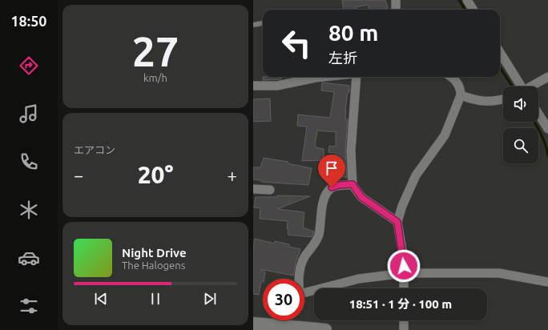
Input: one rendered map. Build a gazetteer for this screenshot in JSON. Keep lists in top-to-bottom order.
{
  "page": {
    "tabs": "18:50",
    "tile": [
      ["27", "km/h"],
      "エアコン"
    ],
    "turn": ["80 m", "左折"],
    "heat": ["−", "20°", "+"],
    "song": ["Night Drive", "The Halogens"],
    "limit": "30",
    "trip": "18:51 · 1 分 · 100 m"
  }
}
